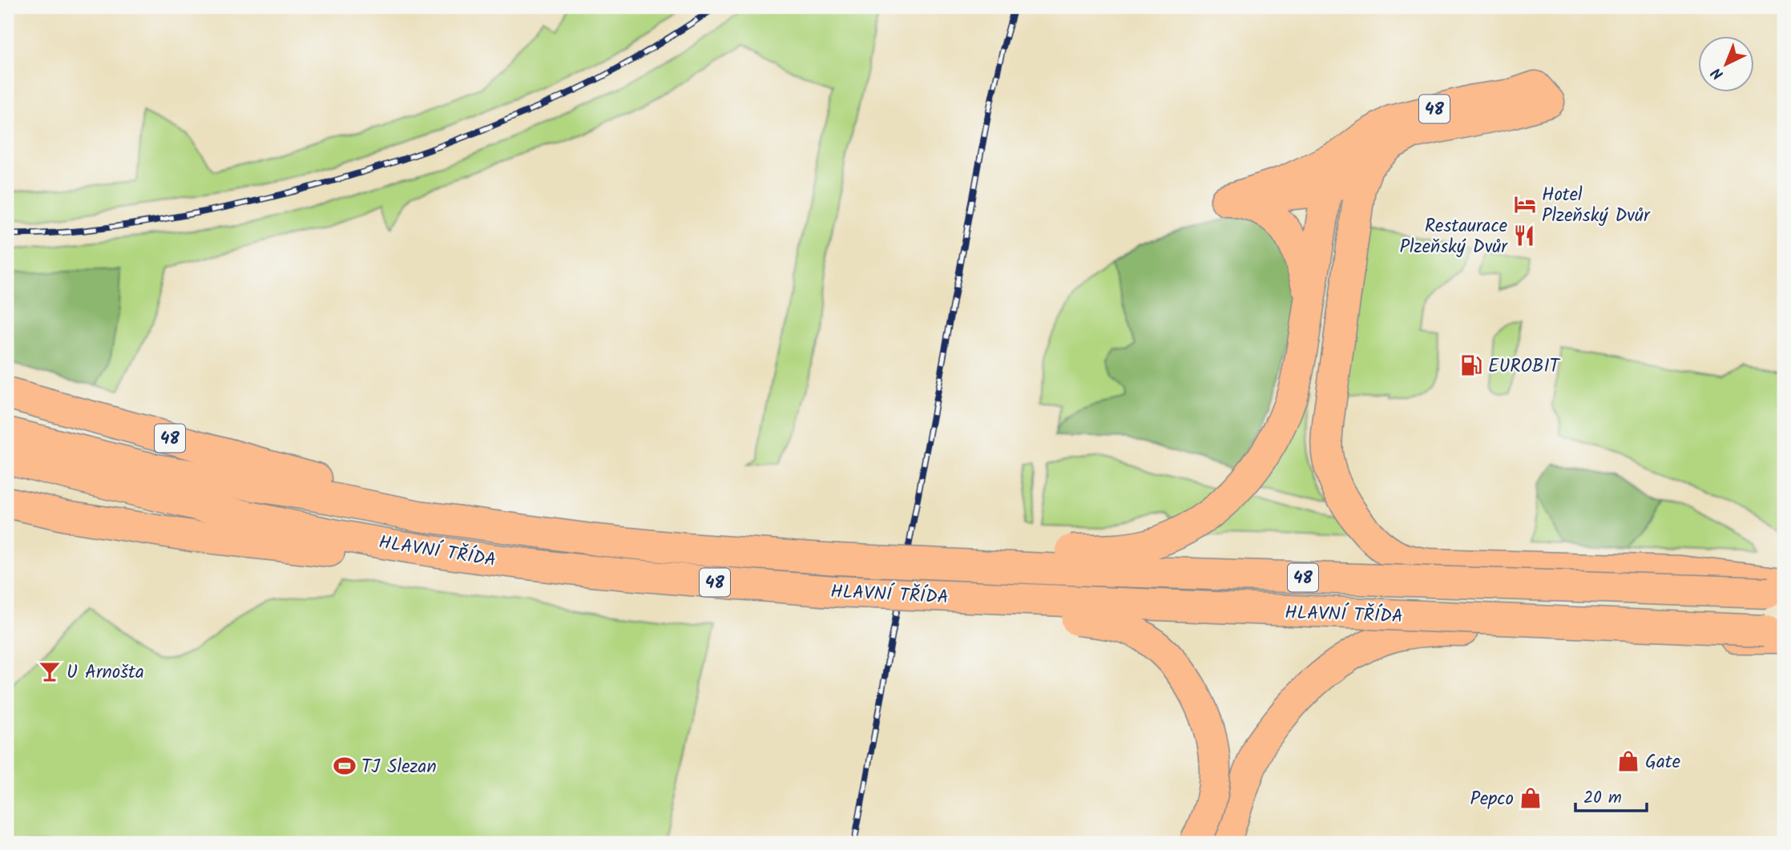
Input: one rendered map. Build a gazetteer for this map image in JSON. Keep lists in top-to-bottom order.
{
  "streets": {
    "main road": ["48", "HLAVNÍ TŘÍDA"]
  },
  "crossings": [
    ["48", "HLAVNÍ TŘÍDA"]
  ],
  "places": {
    "hotel": ["Hotel Plzeňský Dvůr"],
    "restaurant": ["Restaurace Plzeňský Dvůr"],
    "fuel station": ["EUROBIT"],
    "bar": ["U Arnošta"],
    "shop": ["Gate", "Pepco"],
    "sports": ["TJ Slezan"]
  },
  "scale_bar": "20 m",
  "north": "bottom left"
}
